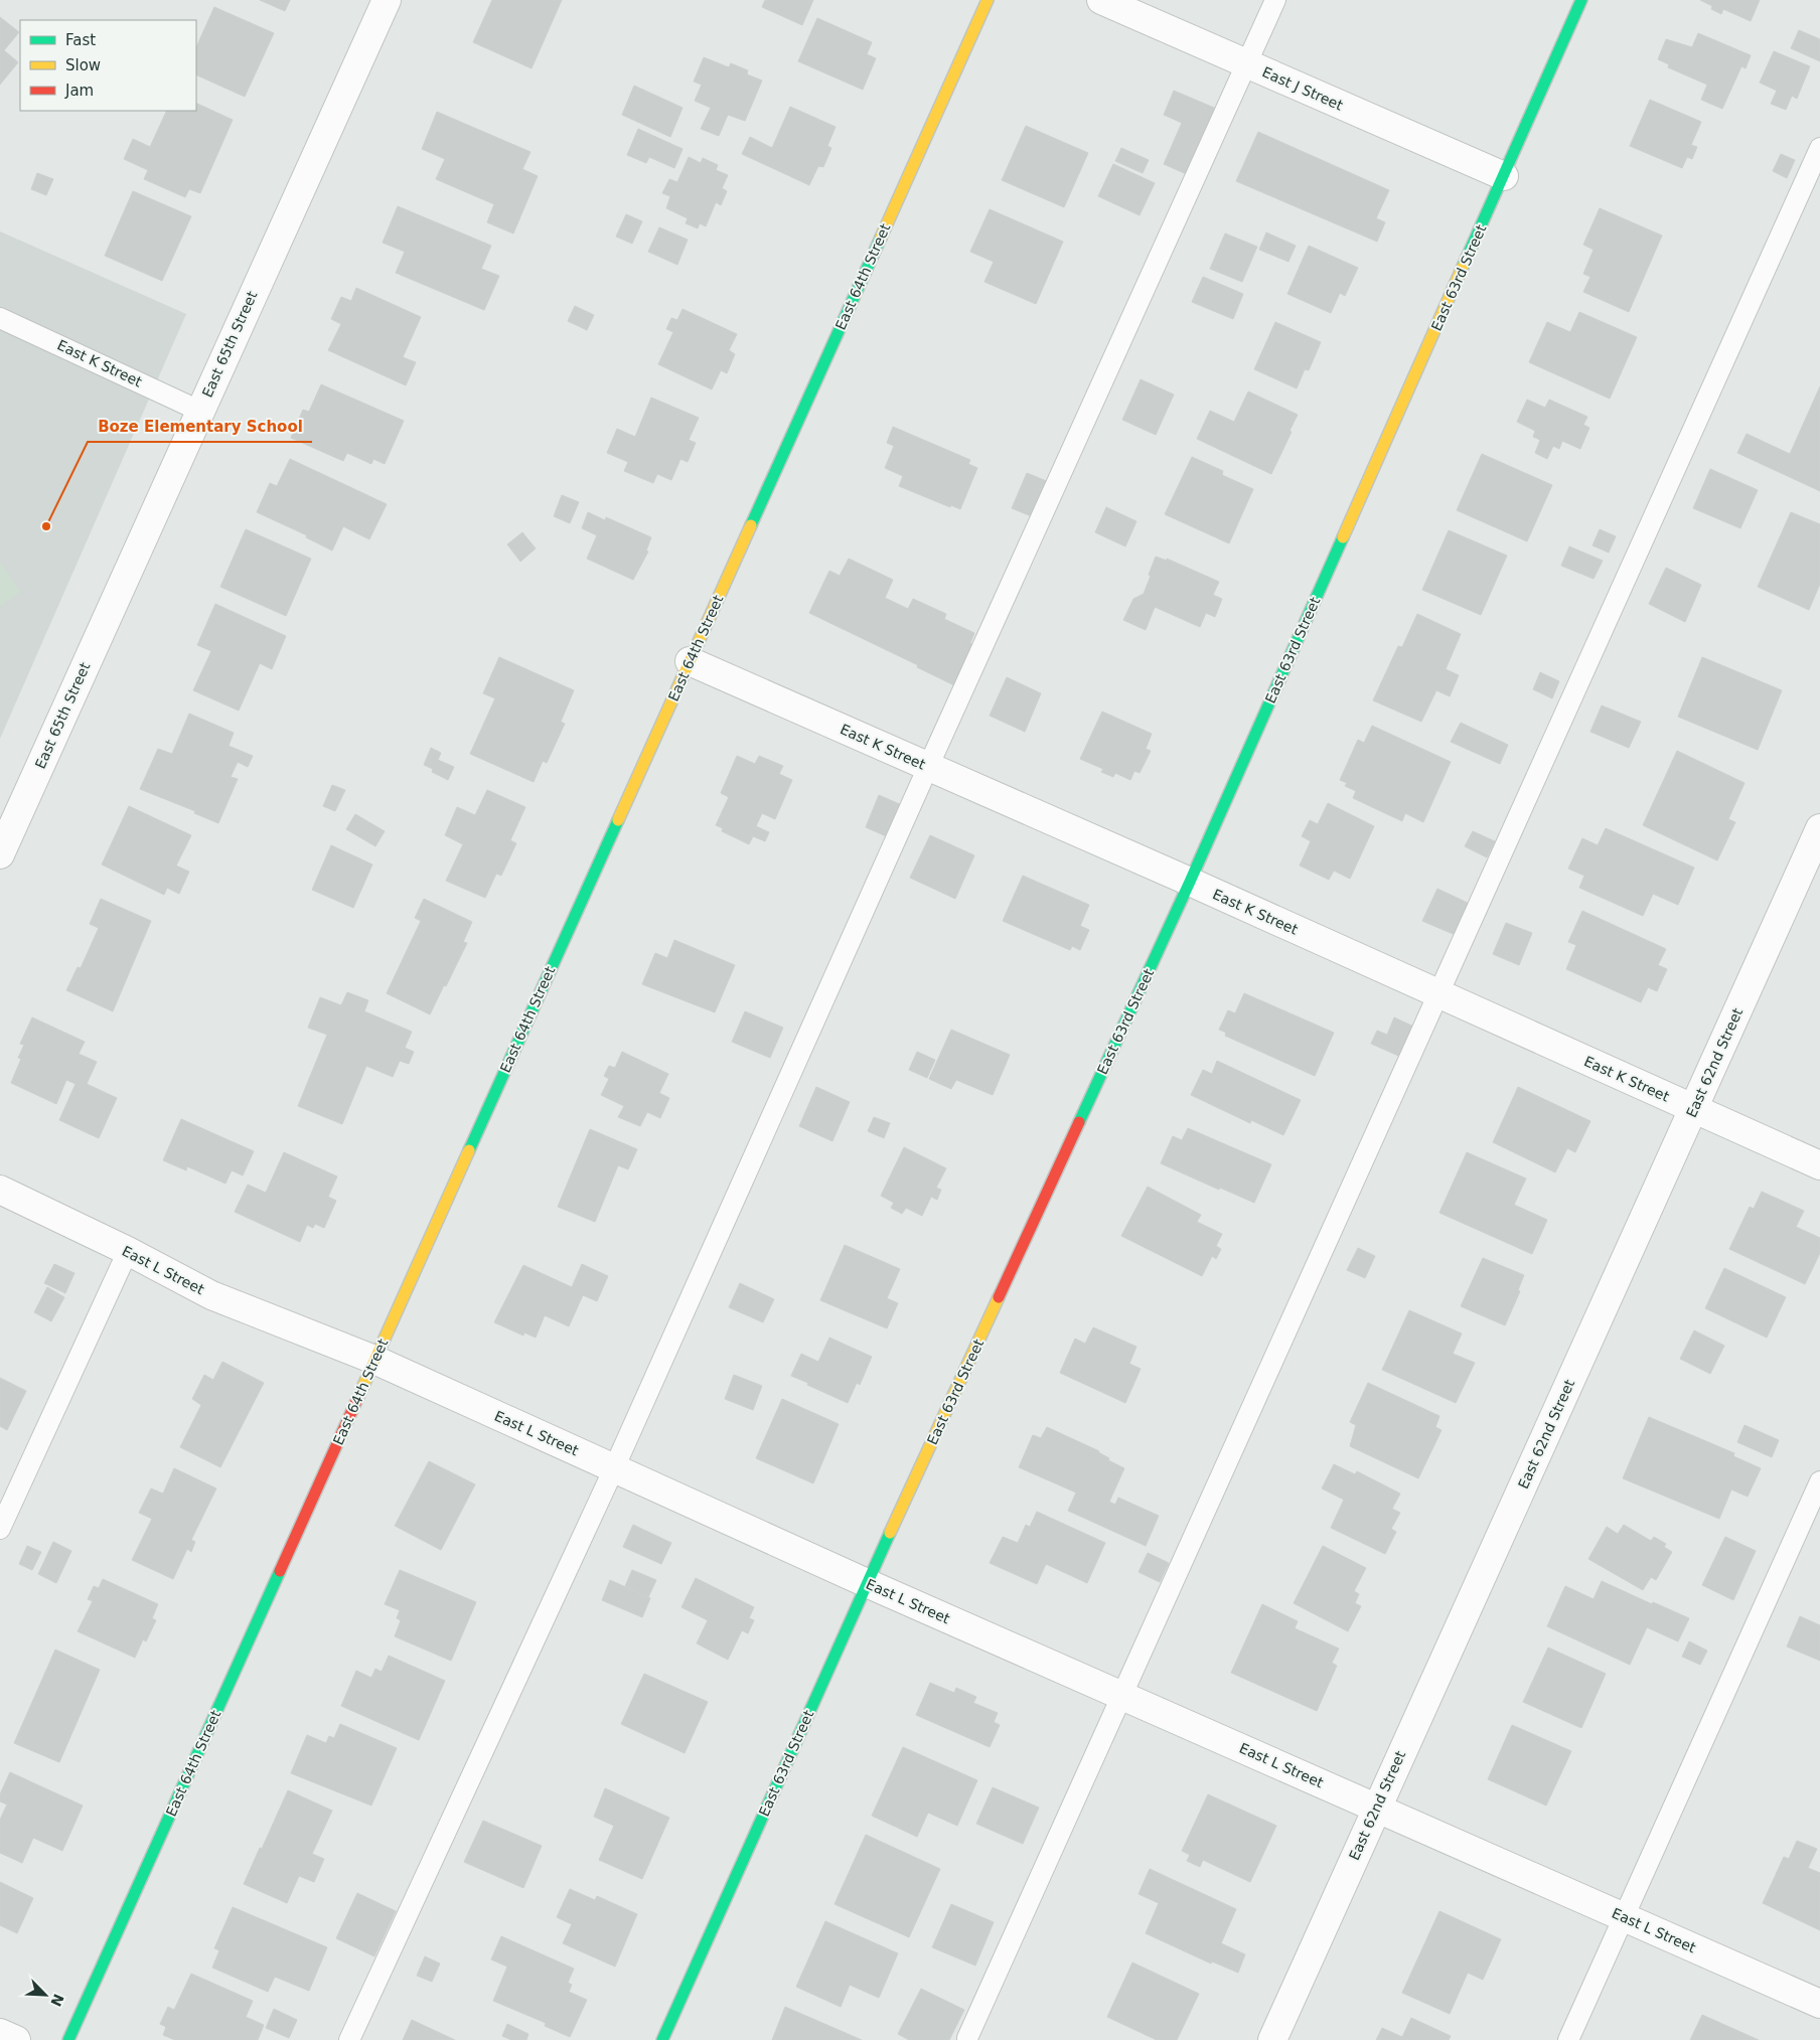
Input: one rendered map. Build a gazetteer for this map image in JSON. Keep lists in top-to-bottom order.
{
  "streets": {
    "street": [
      "East J Street",
      "East 64th Street",
      "East 63rd Street",
      "East 65th Street",
      "East K Street",
      "East 62nd Street",
      "East L Street"
    ]
  },
  "crossings": [
    ["East J Street", "East 63rd Street"],
    ["East 64th Street", "East K Street"],
    ["East 64th Street", "East L Street"],
    ["East 63rd Street", "East K Street"],
    ["East 63rd Street", "East L Street"],
    ["East 65th Street", "East K Street"],
    ["East K Street", "East 62nd Street"],
    ["East 62nd Street", "East L Street"]
  ],
  "places": ["Boze Elementary School"],
  "legend": ["Fast", "Slow", "Jam"],
  "north": "bottom right"
}
